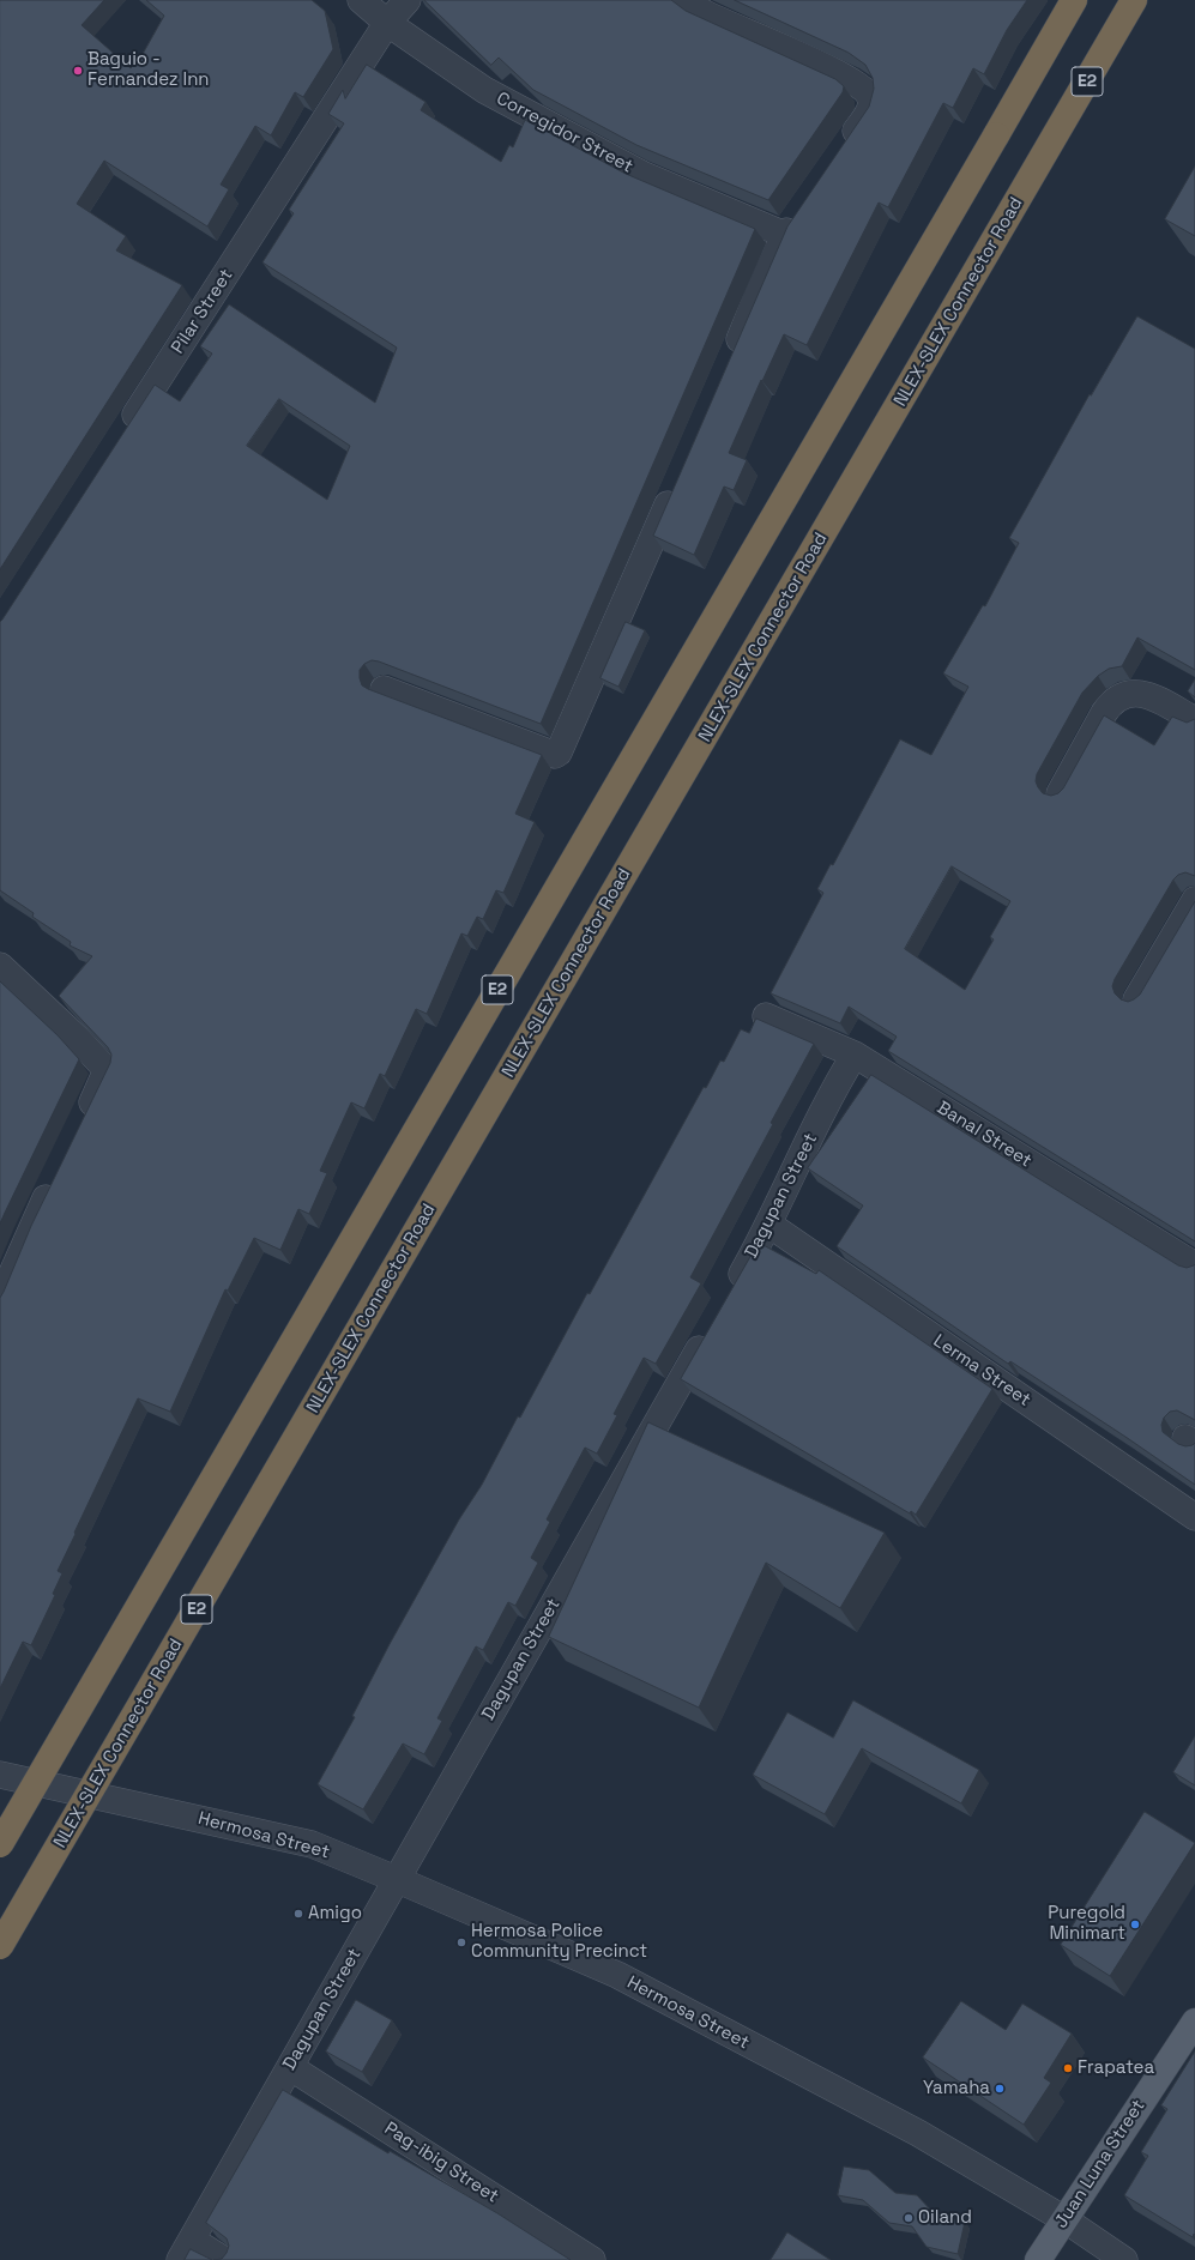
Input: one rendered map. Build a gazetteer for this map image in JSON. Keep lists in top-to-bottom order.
{
  "streets": {
    "highway": ["E2", "NLEX-SLEX Connector Road"],
    "main road": ["Juan Luna Street"],
    "street": [
      "Corregidor Street",
      "Pilar Street",
      "Banal Street",
      "Dagupan Street",
      "Lerma Street",
      "Hermosa Street",
      "Pag-ibig Street"
    ]
  },
  "crossings": [
    ["Corregidor Street", "Pilar Street"],
    ["Banal Street", "Dagupan Street"],
    ["Dagupan Street", "Lerma Street"],
    ["Dagupan Street", "Hermosa Street"],
    ["Dagupan Street", "Pag-ibig Street"],
    ["Hermosa Street", "Juan Luna Street"]
  ],
  "places": [
    "Baguio - Fernandez Inn",
    "Amigo",
    "Puregold Minimart",
    "Hermosa Police Community Precinct",
    "Frapatea",
    "Yamaha",
    "Oiland"
  ]
}
